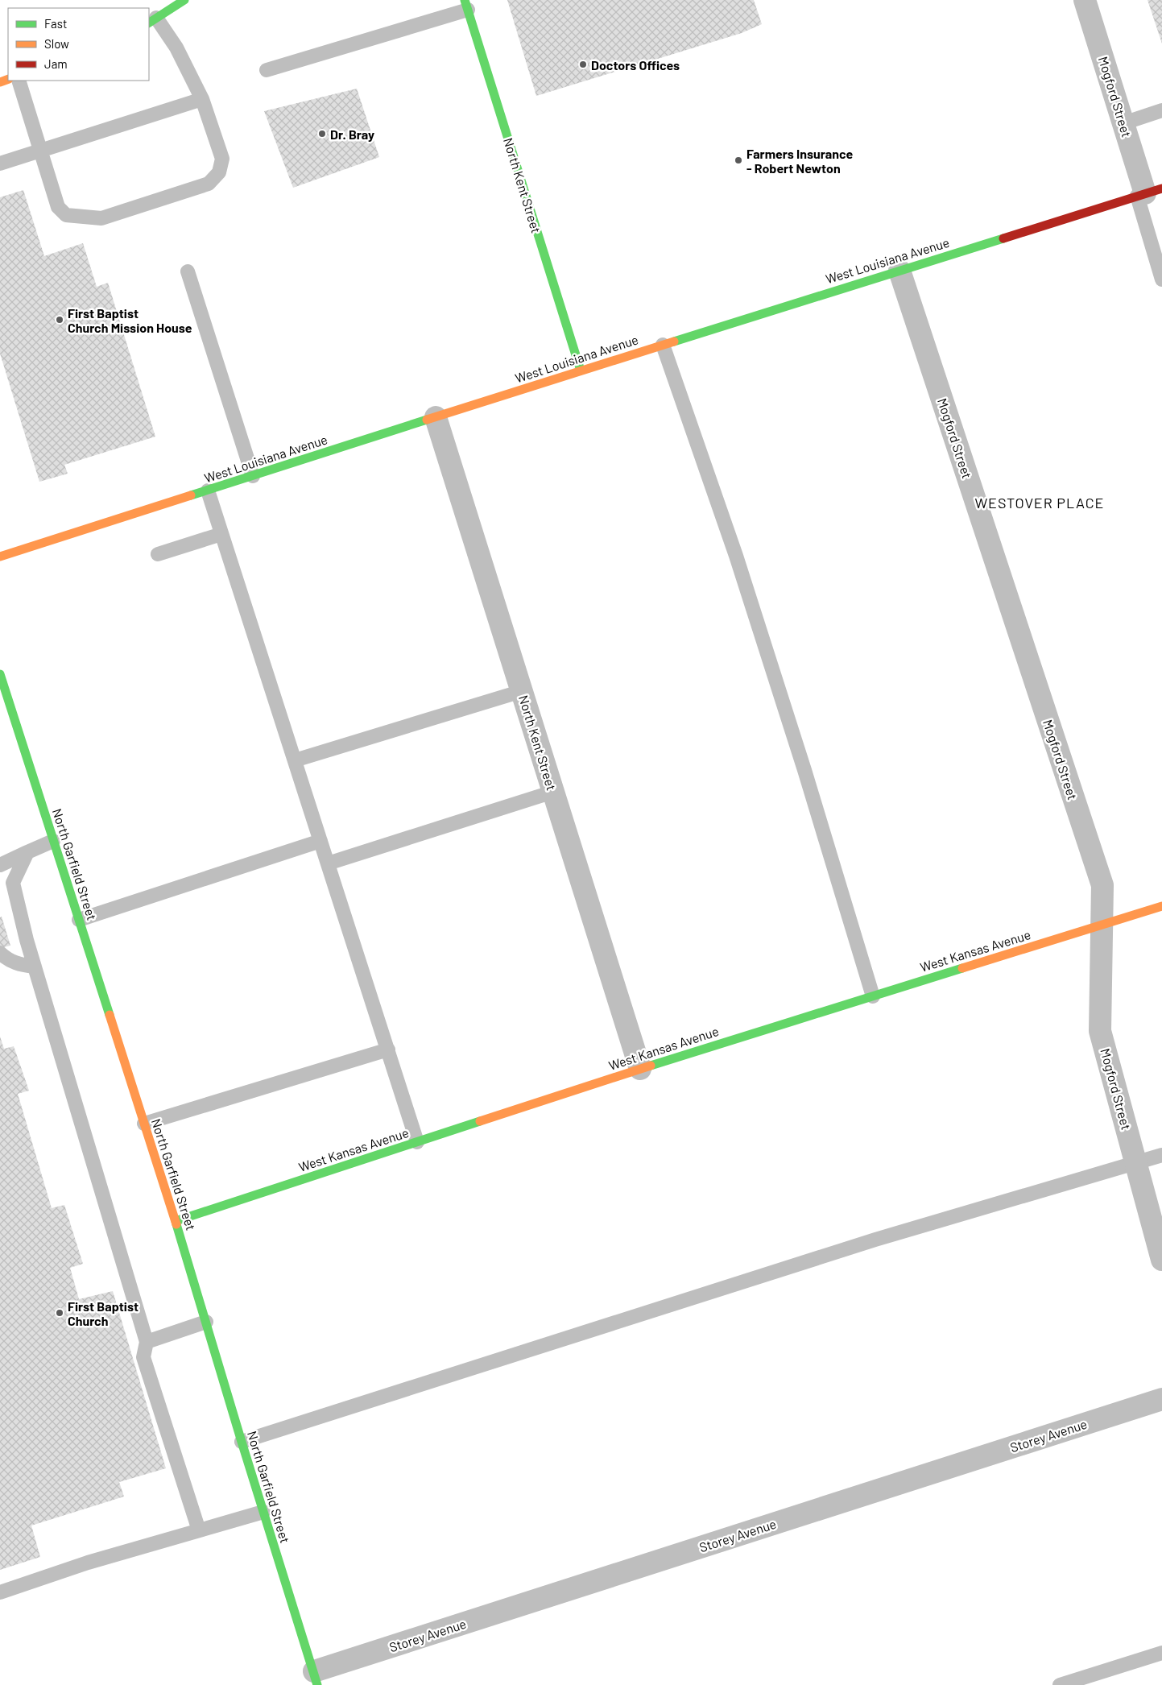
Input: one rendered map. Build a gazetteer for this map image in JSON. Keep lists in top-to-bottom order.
{
  "streets": {
    "street": [
      "Mogford Street",
      "North Kent Street",
      "West Louisiana Avenue",
      "North Garfield Street",
      "West Kansas Avenue",
      "Storey Avenue"
    ]
  },
  "crossings": [
    ["Mogford Street", "West Louisiana Avenue"],
    ["Mogford Street", "West Kansas Avenue"],
    ["North Kent Street", "West Louisiana Avenue"],
    ["North Kent Street", "West Kansas Avenue"],
    ["North Garfield Street", "West Kansas Avenue"],
    ["North Garfield Street", "Storey Avenue"]
  ],
  "districts": ["WESTOVER PLACE"],
  "places": [
    "Doctors Offices",
    "Dr. Bray",
    "Farmers Insurance - Robert Newton",
    "First Baptist Church Mission House",
    "First Baptist Church"
  ],
  "legend": ["Fast", "Slow", "Jam"]
}
